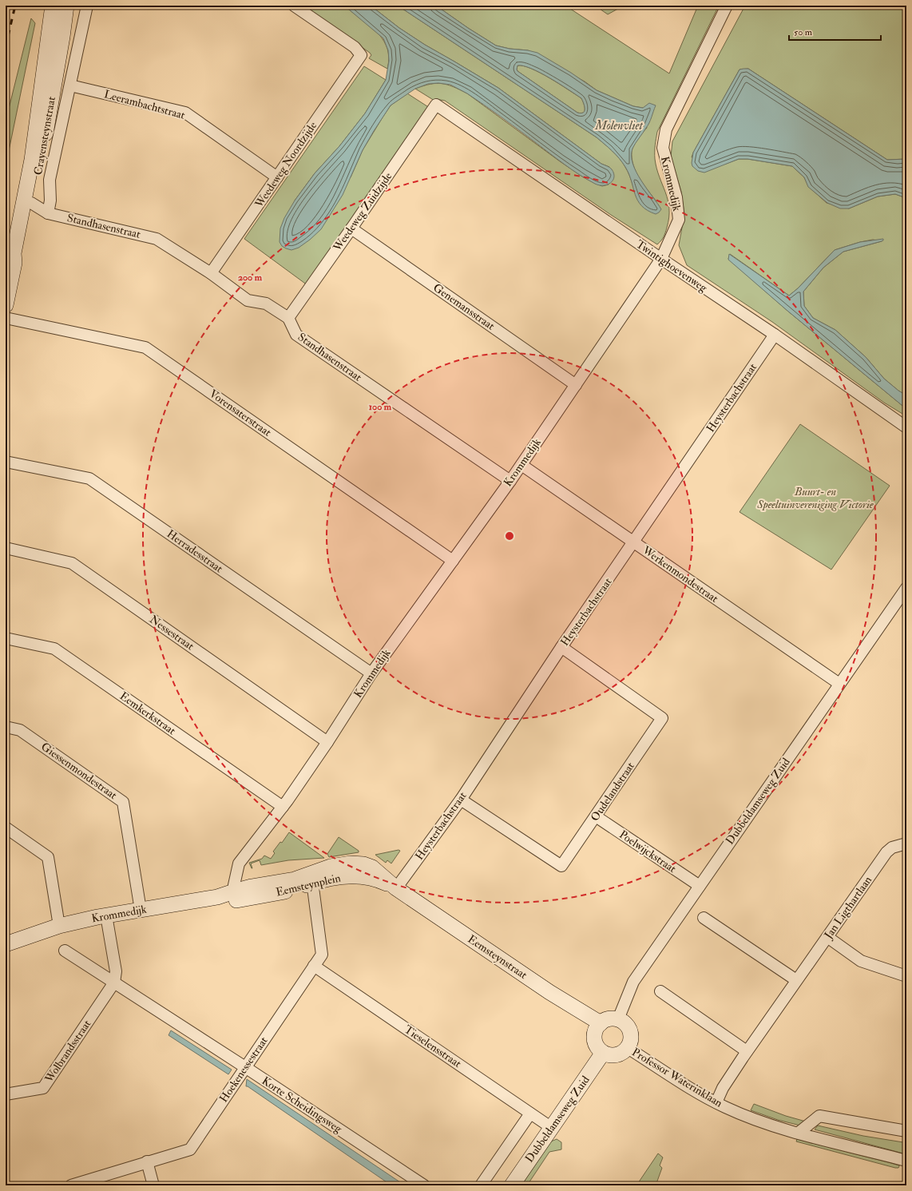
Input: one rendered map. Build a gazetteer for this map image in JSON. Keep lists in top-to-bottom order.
{
  "streets": {
    "street": [
      "Leerambachtstraat",
      "Crayensteynstraat",
      "Weedeweg Noordzijde",
      "Krommedijk",
      "Weedeweg Zuidzijde",
      "Standhasenstraat",
      "Twintighoevenweg",
      "Genemansstraat",
      "Heysterbachstraat",
      "Vorensaterstraat",
      "Herradesstraat",
      "Werkenmondestraat",
      "Nessestraat",
      "Eemkerkstraat",
      "Giessenmondestraat",
      "Oudelandstraat",
      "Dubbeldamseweg Zuid",
      "Poelwijckstraat",
      "Eemsteynplein",
      "Jan Ligthartlaan",
      "Eemsteynstraat",
      "Tieselensstraat",
      "Wolbrandsstraat",
      "Hoekenessestraat",
      "Professor Waterinklaan",
      "Korte Scheidingsweg"
    ]
  },
  "crossings": [
    ["Leerambachtstraat", "Crayensteynstraat"],
    ["Leerambachtstraat", "Weedeweg Noordzijde"],
    ["Crayensteynstraat", "Standhasenstraat"],
    ["Weedeweg Noordzijde", "Standhasenstraat"],
    ["Krommedijk", "Standhasenstraat"],
    ["Krommedijk", "Twintighoevenweg"],
    ["Krommedijk", "Genemansstraat"],
    ["Krommedijk", "Vorensaterstraat"],
    ["Krommedijk", "Herradesstraat"],
    ["Krommedijk", "Werkenmondestraat"],
    ["Krommedijk", "Nessestraat"],
    ["Krommedijk", "Eemkerkstraat"],
    ["Krommedijk", "Giessenmondestraat"],
    ["Krommedijk", "Eemsteynplein"],
    ["Weedeweg Zuidzijde", "Standhasenstraat"],
    ["Weedeweg Zuidzijde", "Twintighoevenweg"],
    ["Weedeweg Zuidzijde", "Genemansstraat"],
    ["Twintighoevenweg", "Heysterbachstraat"],
    ["Heysterbachstraat", "Werkenmondestraat"],
    ["Heysterbachstraat", "Oudelandstraat"],
    ["Heysterbachstraat", "Eemsteynplein"],
    ["Heysterbachstraat", "Eemsteynstraat"],
    ["Werkenmondestraat", "Dubbeldamseweg Zuid"],
    ["Oudelandstraat", "Poelwijckstraat"],
    ["Dubbeldamseweg Zuid", "Poelwijckstraat"],
    ["Dubbeldamseweg Zuid", "Eemsteynstraat"],
    ["Dubbeldamseweg Zuid", "Tieselensstraat"],
    ["Dubbeldamseweg Zuid", "Professor Waterinklaan"],
    ["Eemsteynplein", "Eemsteynstraat"],
    ["Eemsteynplein", "Hoekenessestraat"],
    ["Jan Ligthartlaan", "Professor Waterinklaan"],
    ["Eemsteynstraat", "Professor Waterinklaan"],
    ["Tieselensstraat", "Hoekenessestraat"],
    ["Wolbrandsstraat", "Korte Scheidingsweg"],
    ["Hoekenessestraat", "Korte Scheidingsweg"]
  ],
  "water": ["Molenvliet"],
  "parks": ["Buurt- en Speeltuinvereniging Victorie"],
  "scale_bar": "50 m",
  "rings": ["200 m", "100 m"]
}
